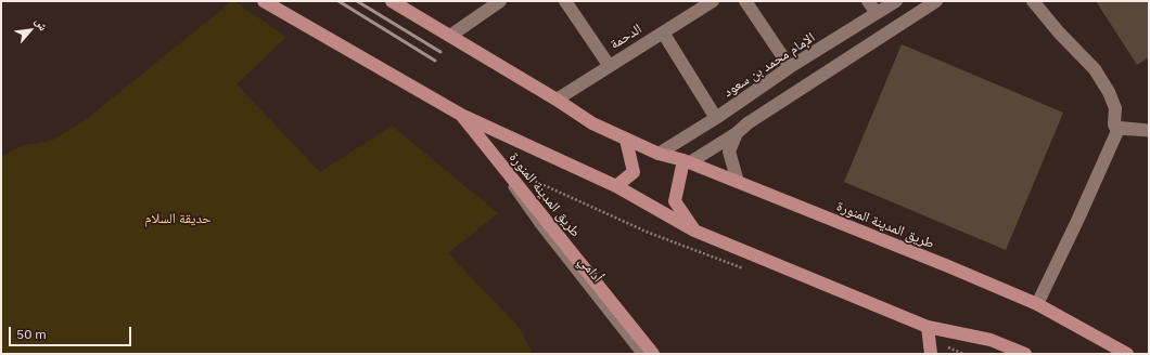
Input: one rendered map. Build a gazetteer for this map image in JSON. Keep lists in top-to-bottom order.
{
  "streets": {
    "main road": ["طريق المدينة المنورة"],
    "street": ["الدحمة", "الإمام محمد بن سعود"],
    "lane": ["أدامي"]
  },
  "crossings": [
    ["الدحمة", "طريق المدينة المنورة"],
    ["الإمام محمد بن سعود", "طريق المدينة المنورة"],
    ["طريق المدينة المنورة", "أدامي"]
  ],
  "parks": ["حديقة السلام"],
  "scale_bar": "50 m",
  "north": "top right"
}
